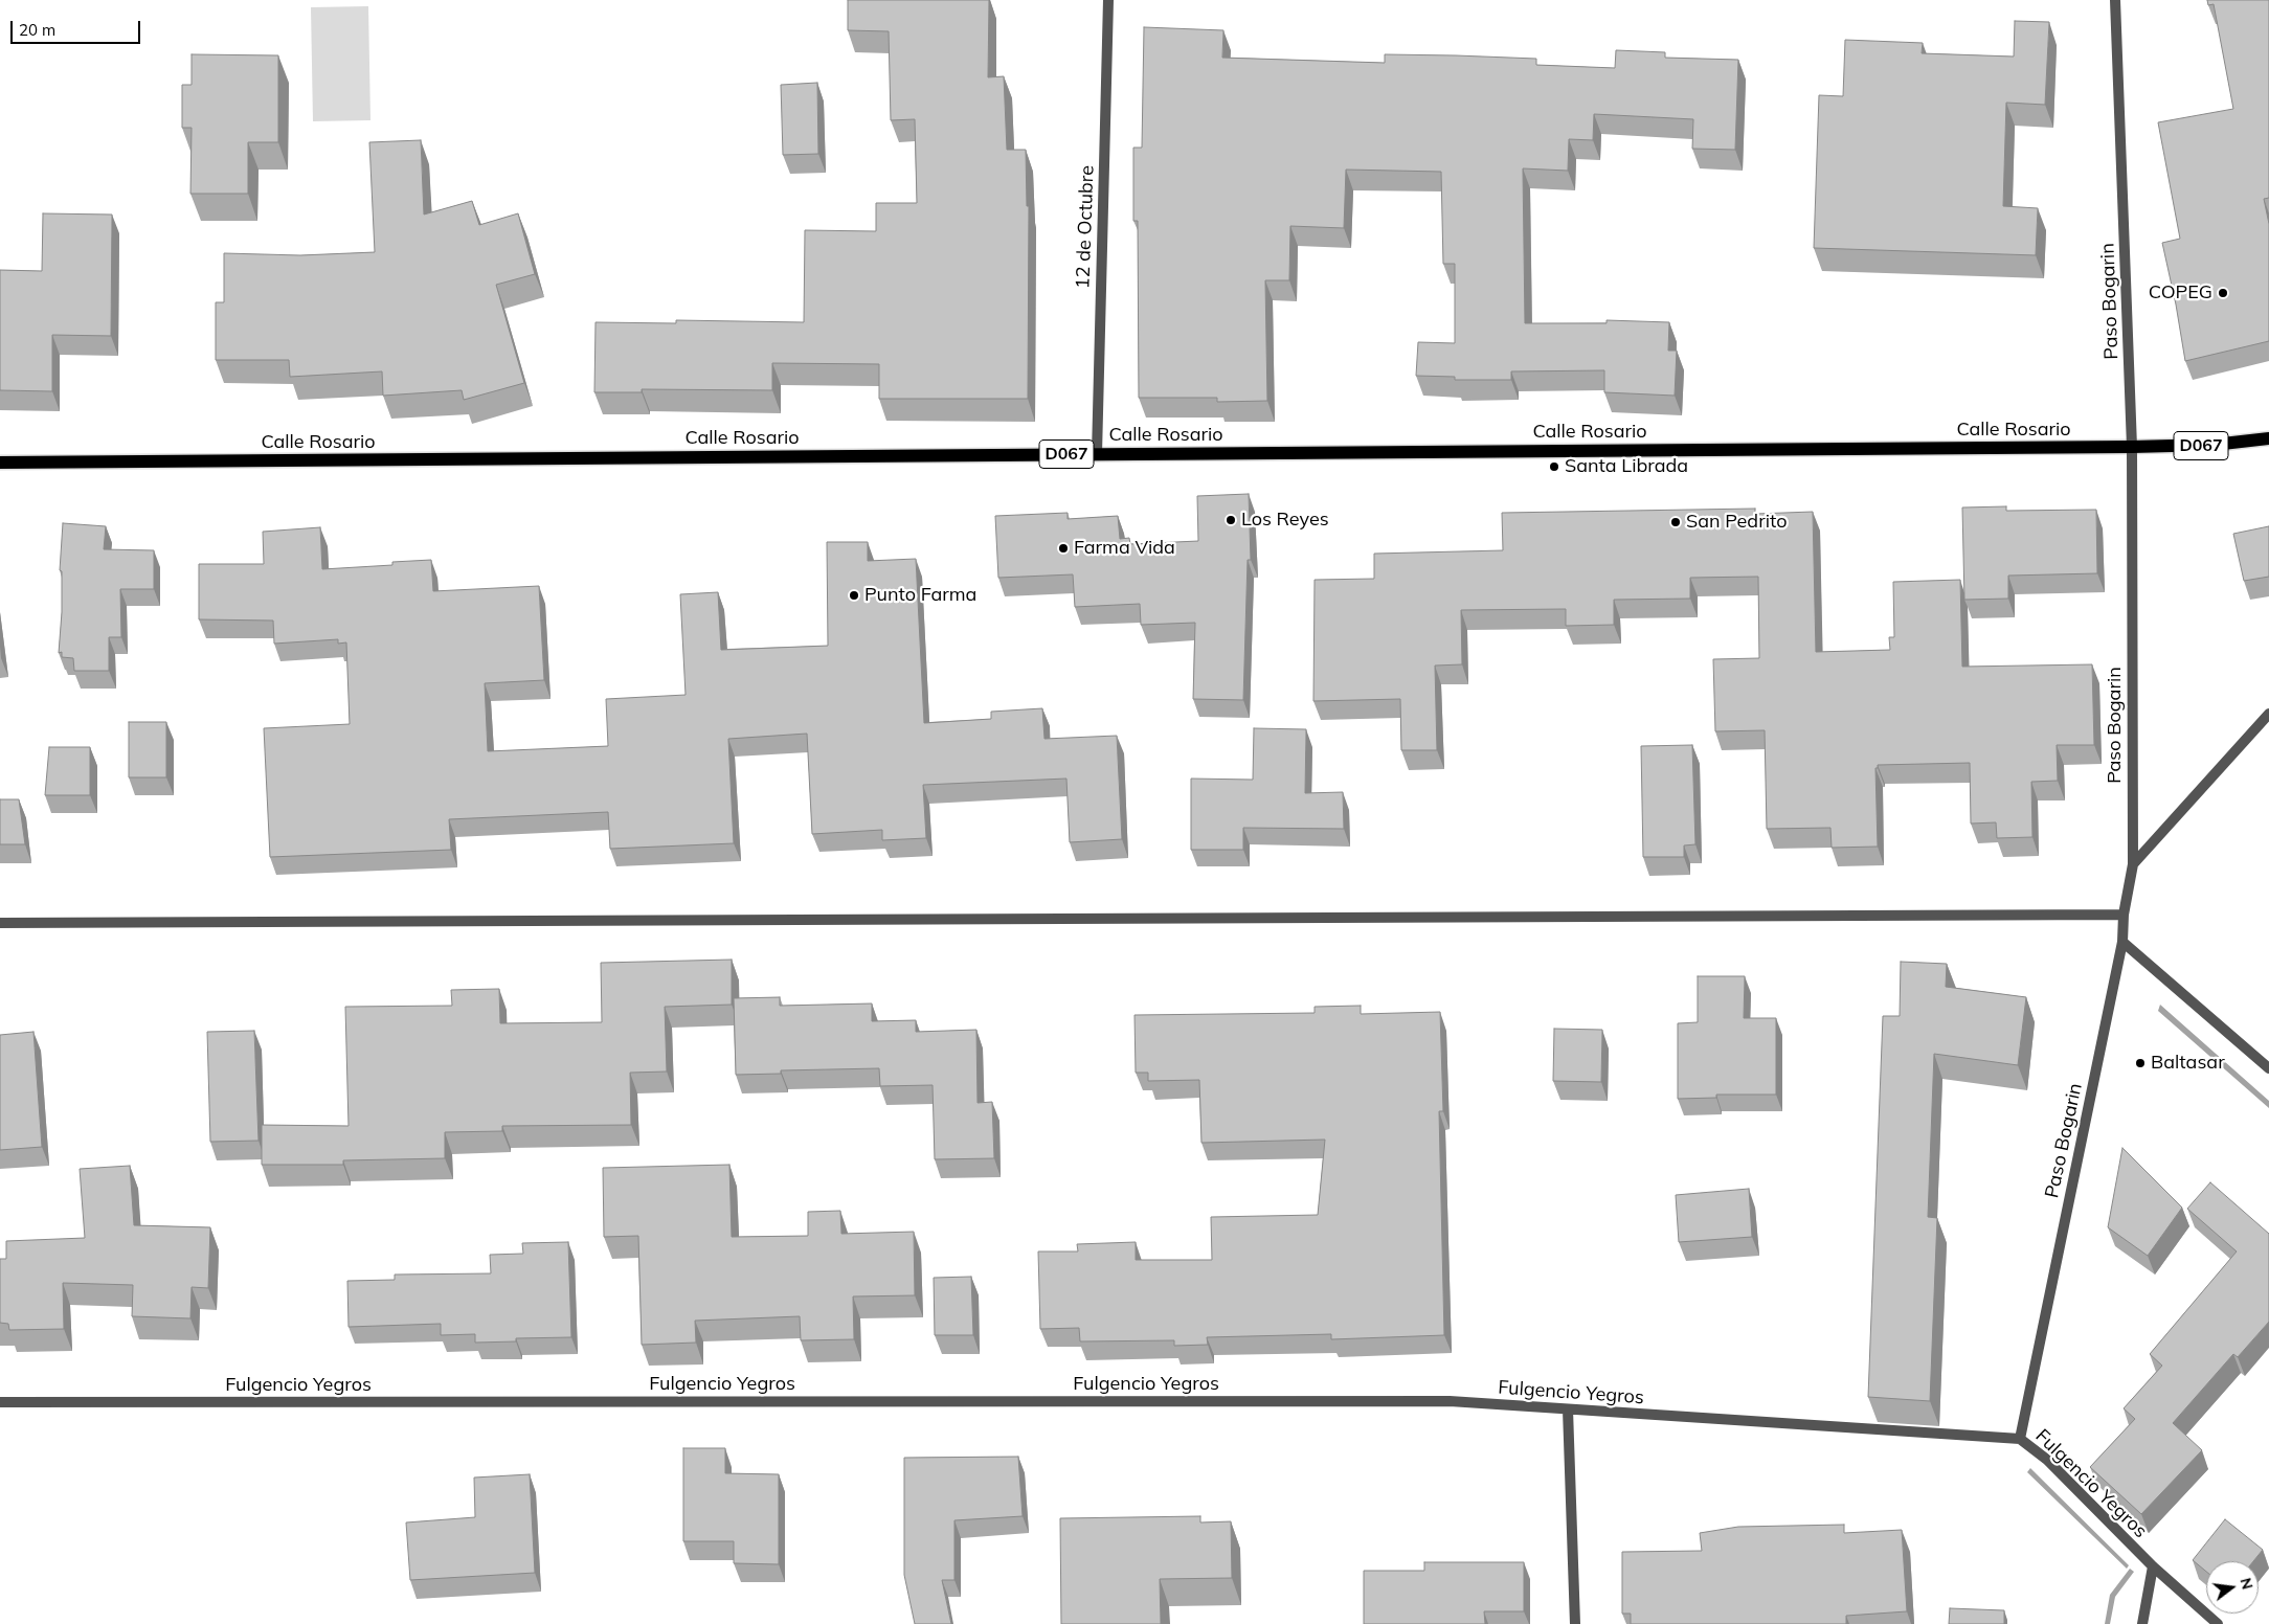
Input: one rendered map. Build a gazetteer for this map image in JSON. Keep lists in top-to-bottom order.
{
  "streets": {
    "main road": ["Calle Rosario", "D067"],
    "street": ["12 de Octubre", "Paso Bogarin", "Fulgencio Yegros"]
  },
  "crossings": [
    ["12 de Octubre", "Calle Rosario"],
    ["Paso Bogarin", "Calle Rosario"],
    ["Paso Bogarin", "Fulgencio Yegros"]
  ],
  "places": [
    "COPEG",
    "Santa Librada",
    "Los Reyes",
    "San Pedrito",
    "Farma Vida",
    "Punto Farma",
    "Baltasar"
  ],
  "scale_bar": "20 m",
  "north": "right"
}
